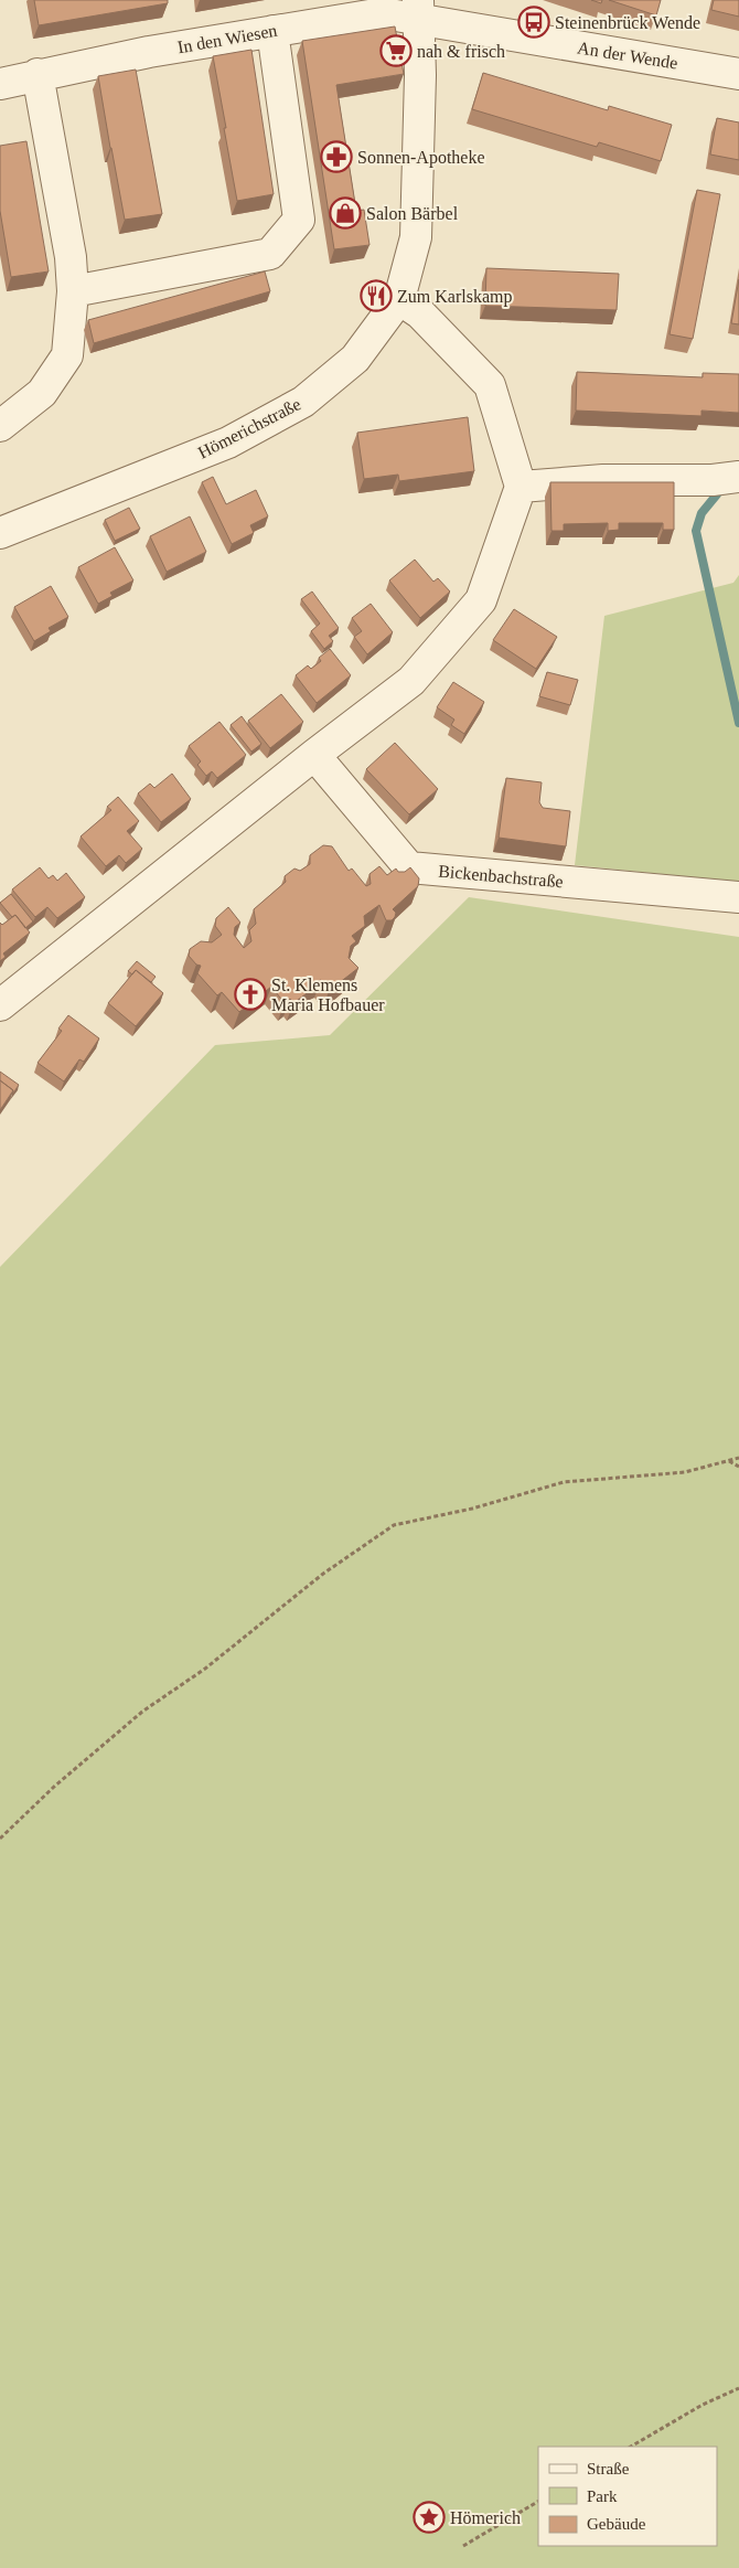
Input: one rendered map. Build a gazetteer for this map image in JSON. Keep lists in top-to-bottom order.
{
  "streets": {
    "street": [
      "In den Wiesen",
      "An der Wende",
      "Hömerichstraße",
      "Bickenbachstraße"
    ]
  },
  "crossings": [
    ["In den Wiesen", "An der Wende"],
    ["In den Wiesen", "Hömerichstraße"],
    ["An der Wende", "Hömerichstraße"]
  ],
  "places": {
    "bus stop": ["Steinenbrück Wende"],
    "supermarket": ["nah & frisch"],
    "pharmacy": ["Sonnen-Apotheke"],
    "shop": ["Salon Bärbel"],
    "restaurant": ["Zum Karlskamp"],
    "church": ["St. Klemens Maria Hofbauer"],
    "place": ["Hömerich"]
  },
  "legend": ["Straße", "Park", "Gebäude"]
}
